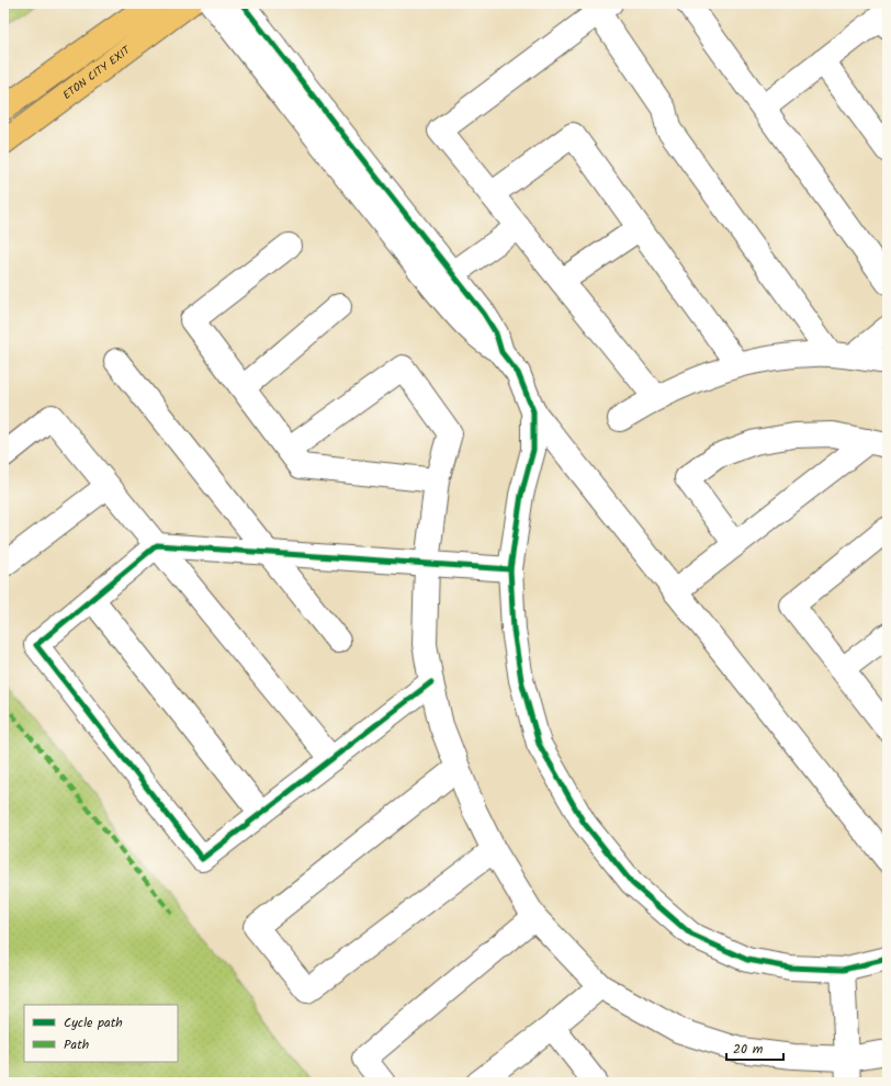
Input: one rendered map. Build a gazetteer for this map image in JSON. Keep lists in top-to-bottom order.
{
  "streets": {
    "main road": ["ETON CITY EXIT"]
  },
  "legend": ["Cycle path", "Path"],
  "scale_bar": "20 m"
}
